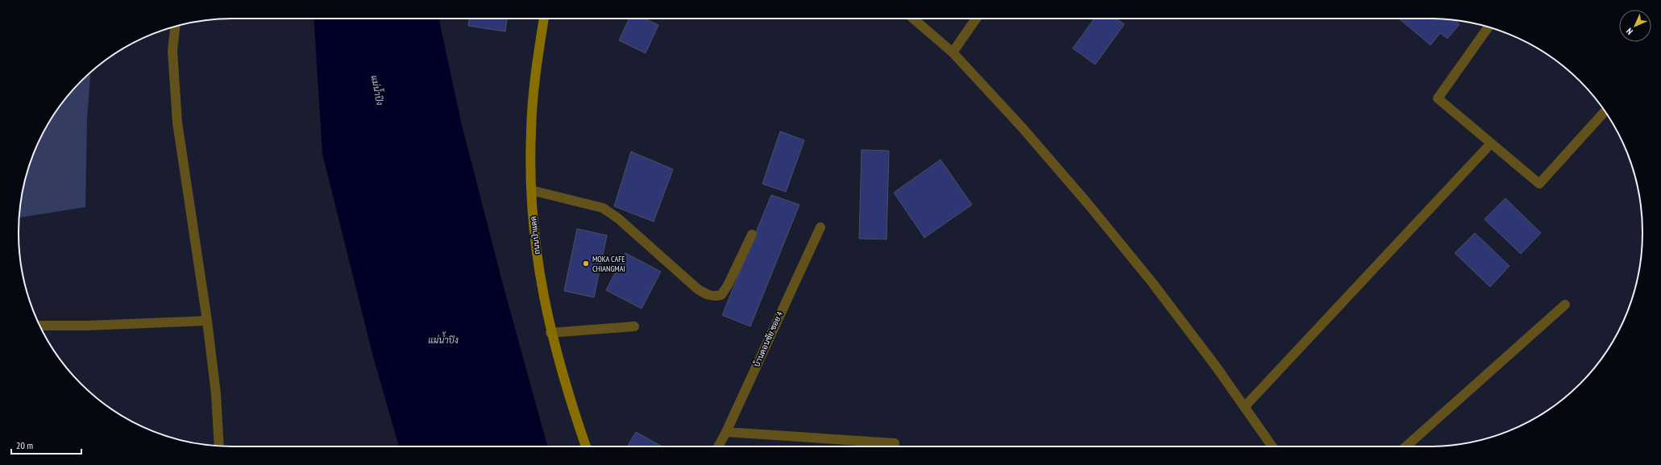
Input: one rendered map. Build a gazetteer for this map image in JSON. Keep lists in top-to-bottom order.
{
  "streets": {
    "street": ["ถนนป่าแดด", "บ้านดอนชัย ซอย 4"]
  },
  "water": ["แม่น้ำปิง"],
  "places": ["MOKA CAFE CHIANGMAI"],
  "scale_bar": "20 m",
  "north": "bottom left"
}
